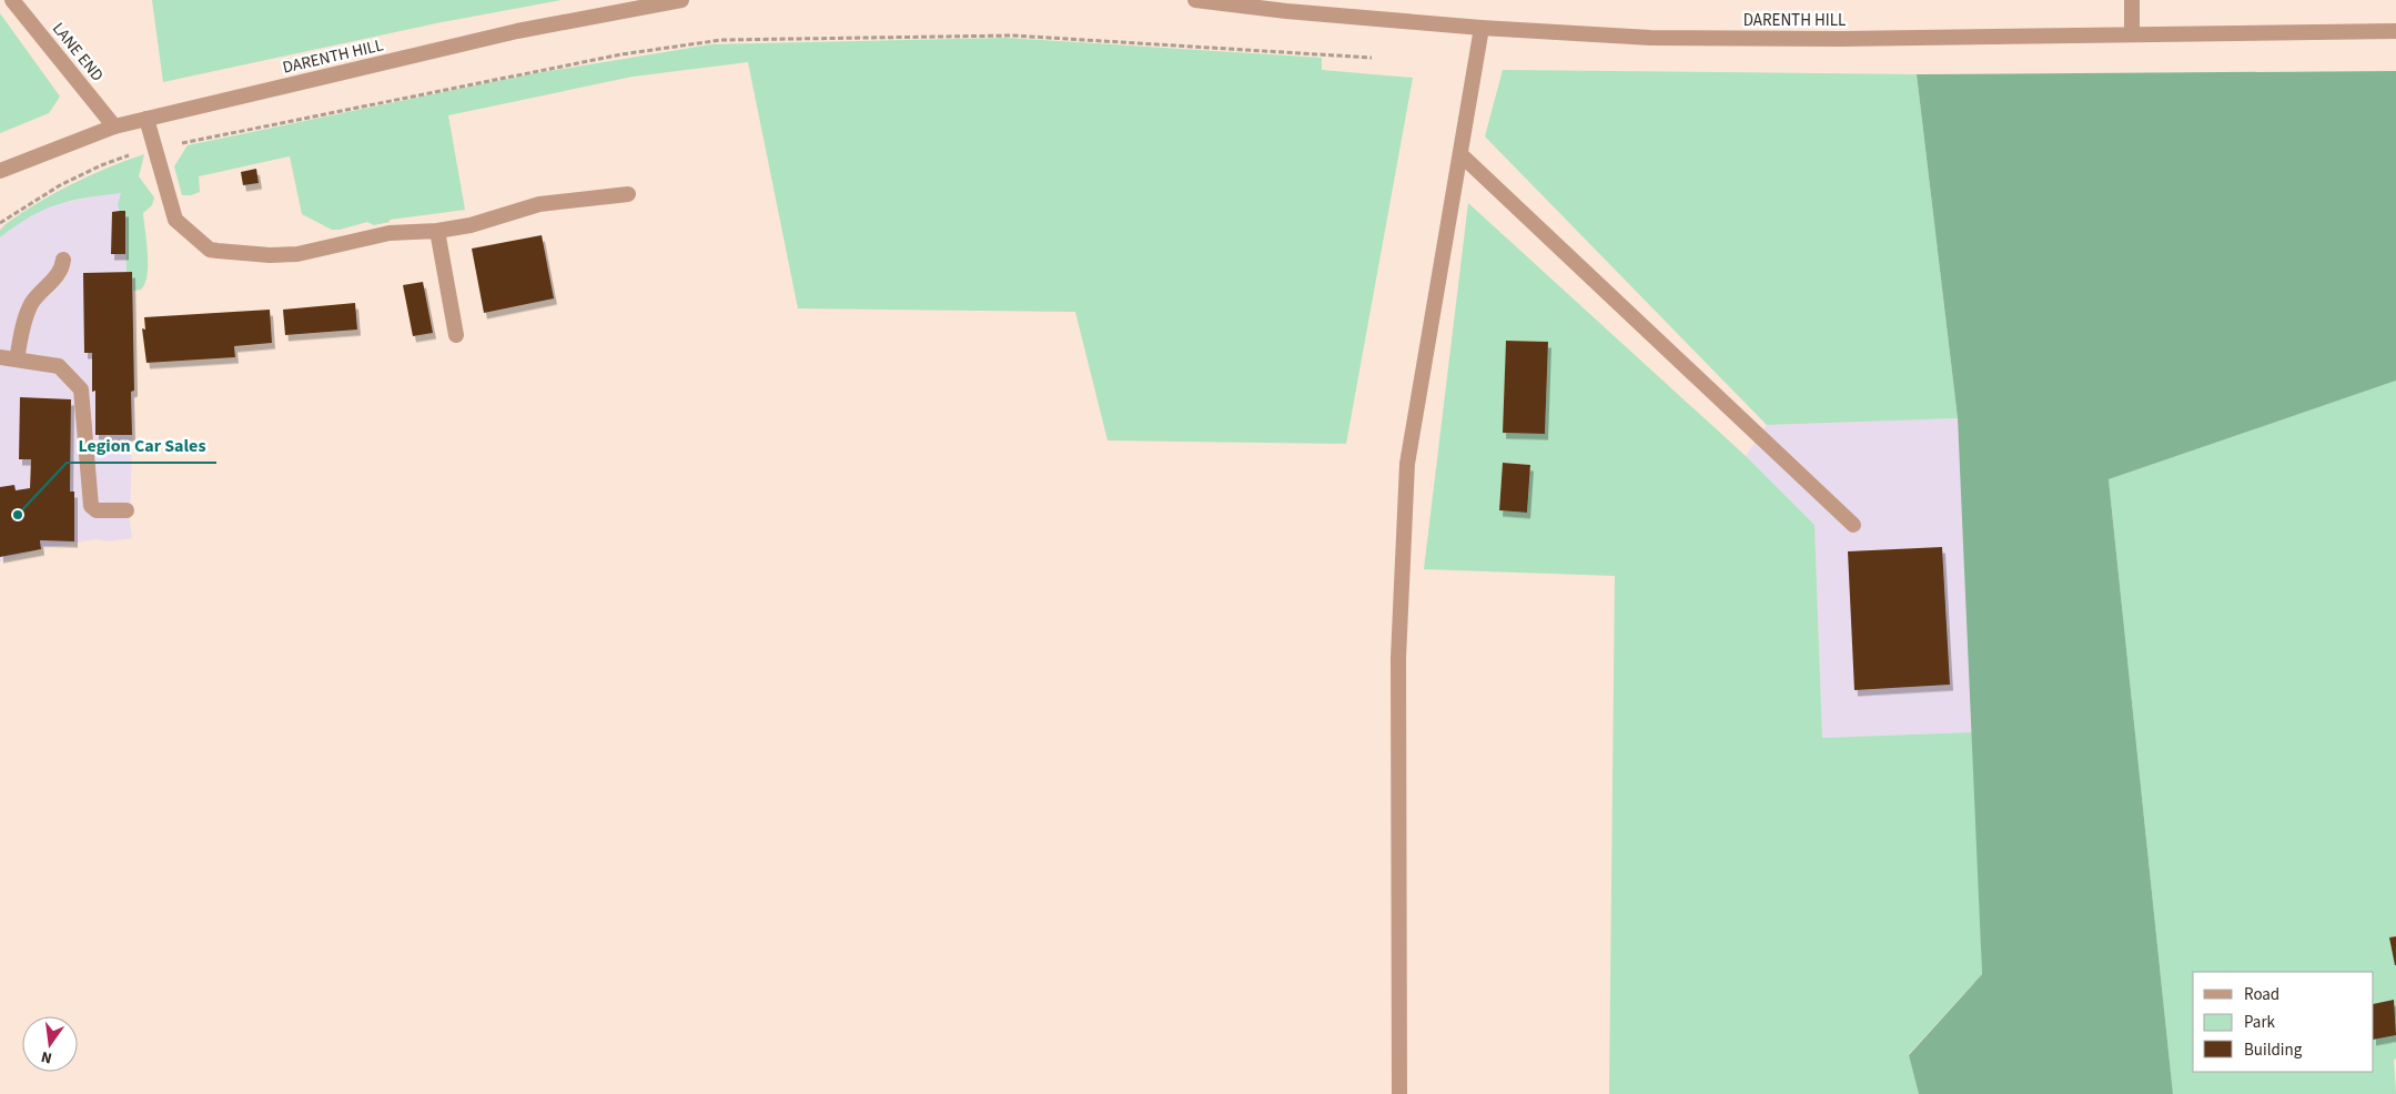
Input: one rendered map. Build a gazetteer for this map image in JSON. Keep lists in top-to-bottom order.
{
  "streets": {
    "street": ["DARENTH HILL", "LANE END"]
  },
  "crossings": [
    ["DARENTH HILL", "LANE END"]
  ],
  "places": ["Legion Car Sales"],
  "legend": ["Road", "Park", "Building"],
  "north": "bottom"
}
